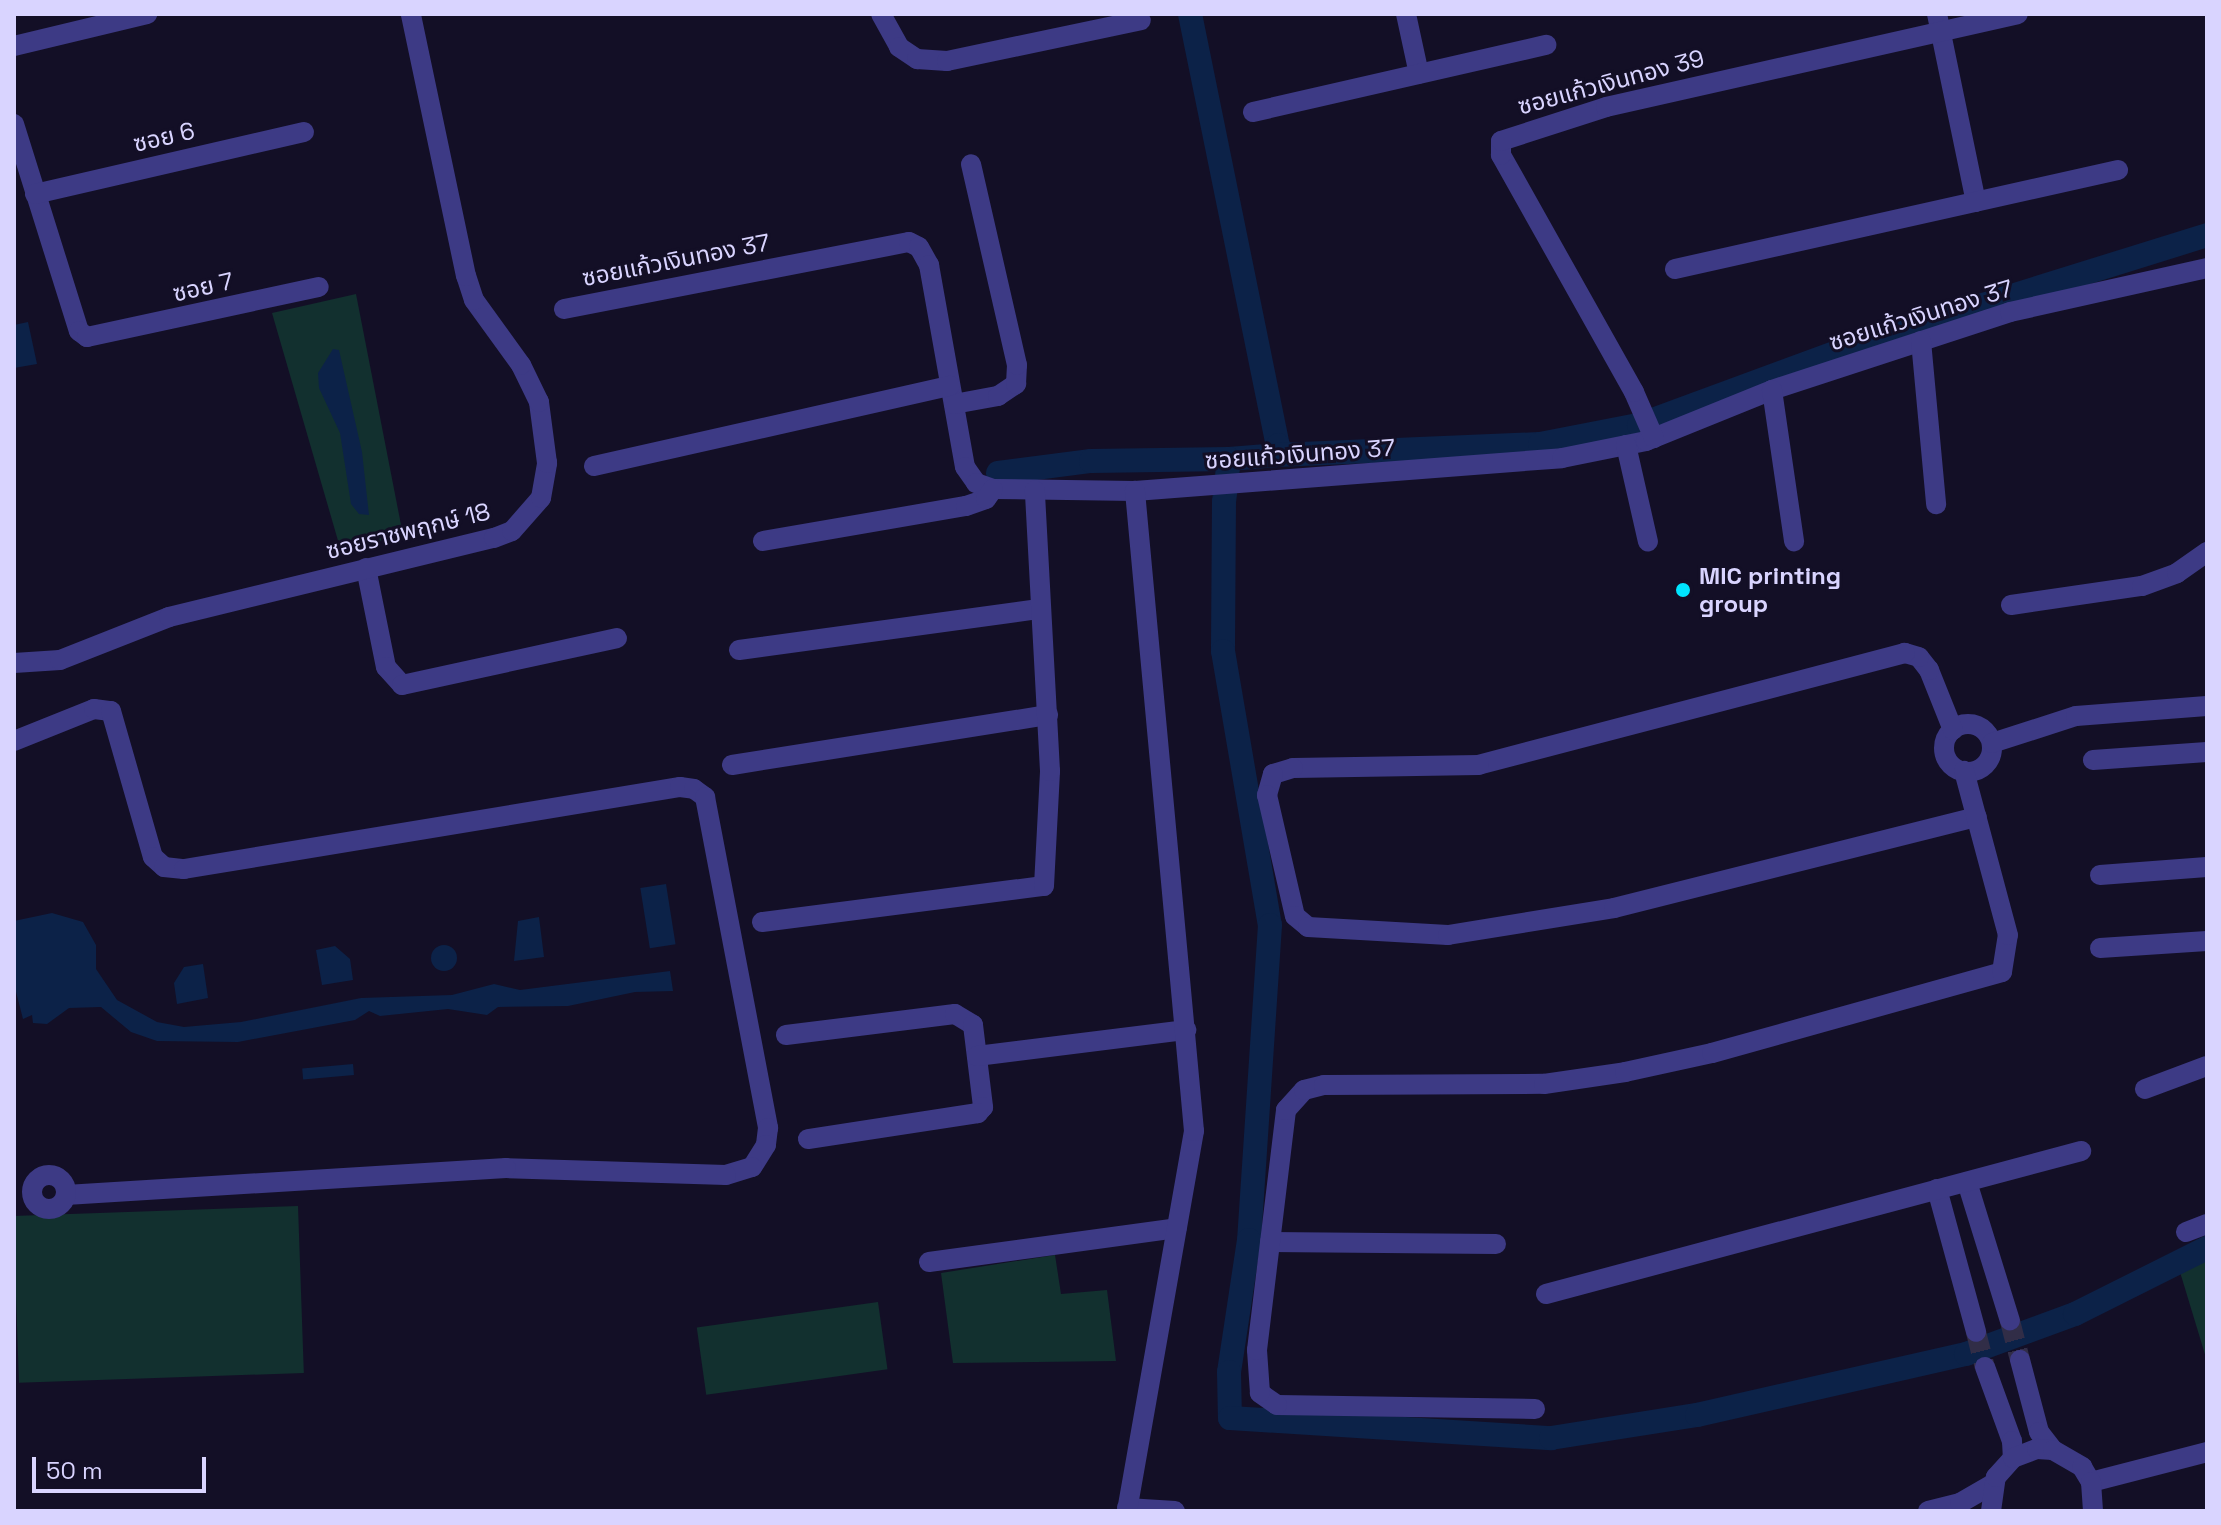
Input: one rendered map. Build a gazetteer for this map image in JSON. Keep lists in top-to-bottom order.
{
  "streets": {
    "street": [
      "ซอยแก้วเงินทอง 39",
      "ซอย 6",
      "ซอยแก้วเงินทอง 37",
      "ซอย 7",
      "ซอยราชพฤกษ์ 18"
    ]
  },
  "crossings": [
    ["ซอยแก้วเงินทอง 39", "ซอยแก้วเงินทอง 37"],
    ["ซอย 6", "ซอย 7"]
  ],
  "places": ["MIC printing group"],
  "scale_bar": "50 m"
}
